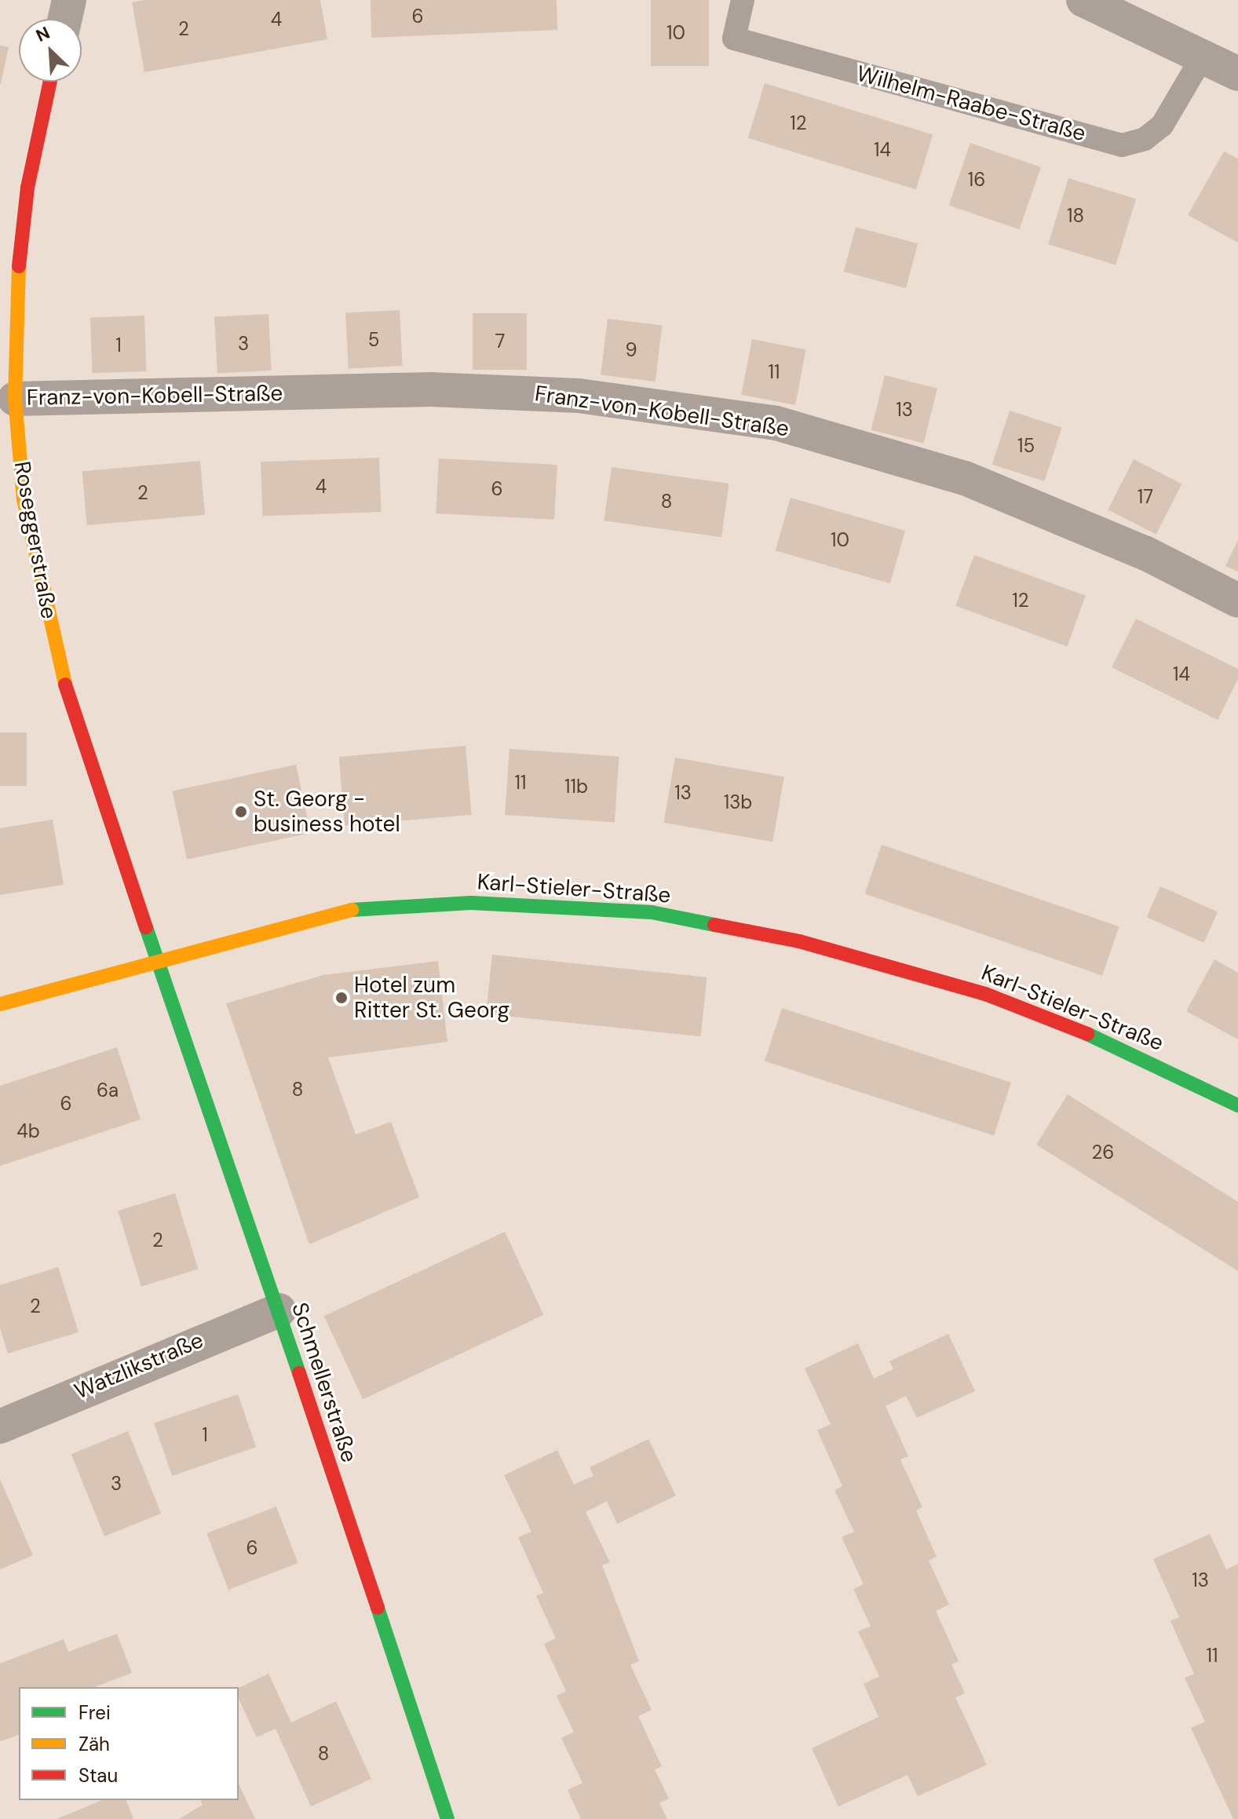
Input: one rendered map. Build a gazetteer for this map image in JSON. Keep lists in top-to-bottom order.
{
  "streets": {
    "street": [
      "Franz-von-Kobell-Straße",
      "Roseggerstraße",
      "Karl-Stieler-Straße",
      "Watzlikstraße",
      "Schmellerstraße"
    ],
    "lane": ["Wilhelm-Raabe-Straße"]
  },
  "crossings": [
    ["Franz-von-Kobell-Straße", "Roseggerstraße"],
    ["Roseggerstraße", "Karl-Stieler-Straße"],
    ["Roseggerstraße", "Schmellerstraße"],
    ["Karl-Stieler-Straße", "Schmellerstraße"],
    ["Watzlikstraße", "Schmellerstraße"]
  ],
  "places": ["St. Georg - business hotel", "Hotel zum Ritter St. Georg"],
  "house_numbers": [
    "6",
    "4",
    "2",
    "10",
    "12",
    "14",
    "16",
    "18",
    "5",
    "7",
    "3",
    "1",
    "9",
    "11",
    "13",
    "15",
    "4",
    "6",
    "2",
    "17",
    "8",
    "10",
    "12",
    "14",
    "11",
    "11b",
    "13",
    "13b",
    "8",
    "6a",
    "6",
    "4b",
    "26",
    "2",
    "2",
    "1",
    "3",
    "6",
    "13",
    "11",
    "8"
  ],
  "legend": ["Frei", "Zäh", "Stau"],
  "north": "top left"
}
